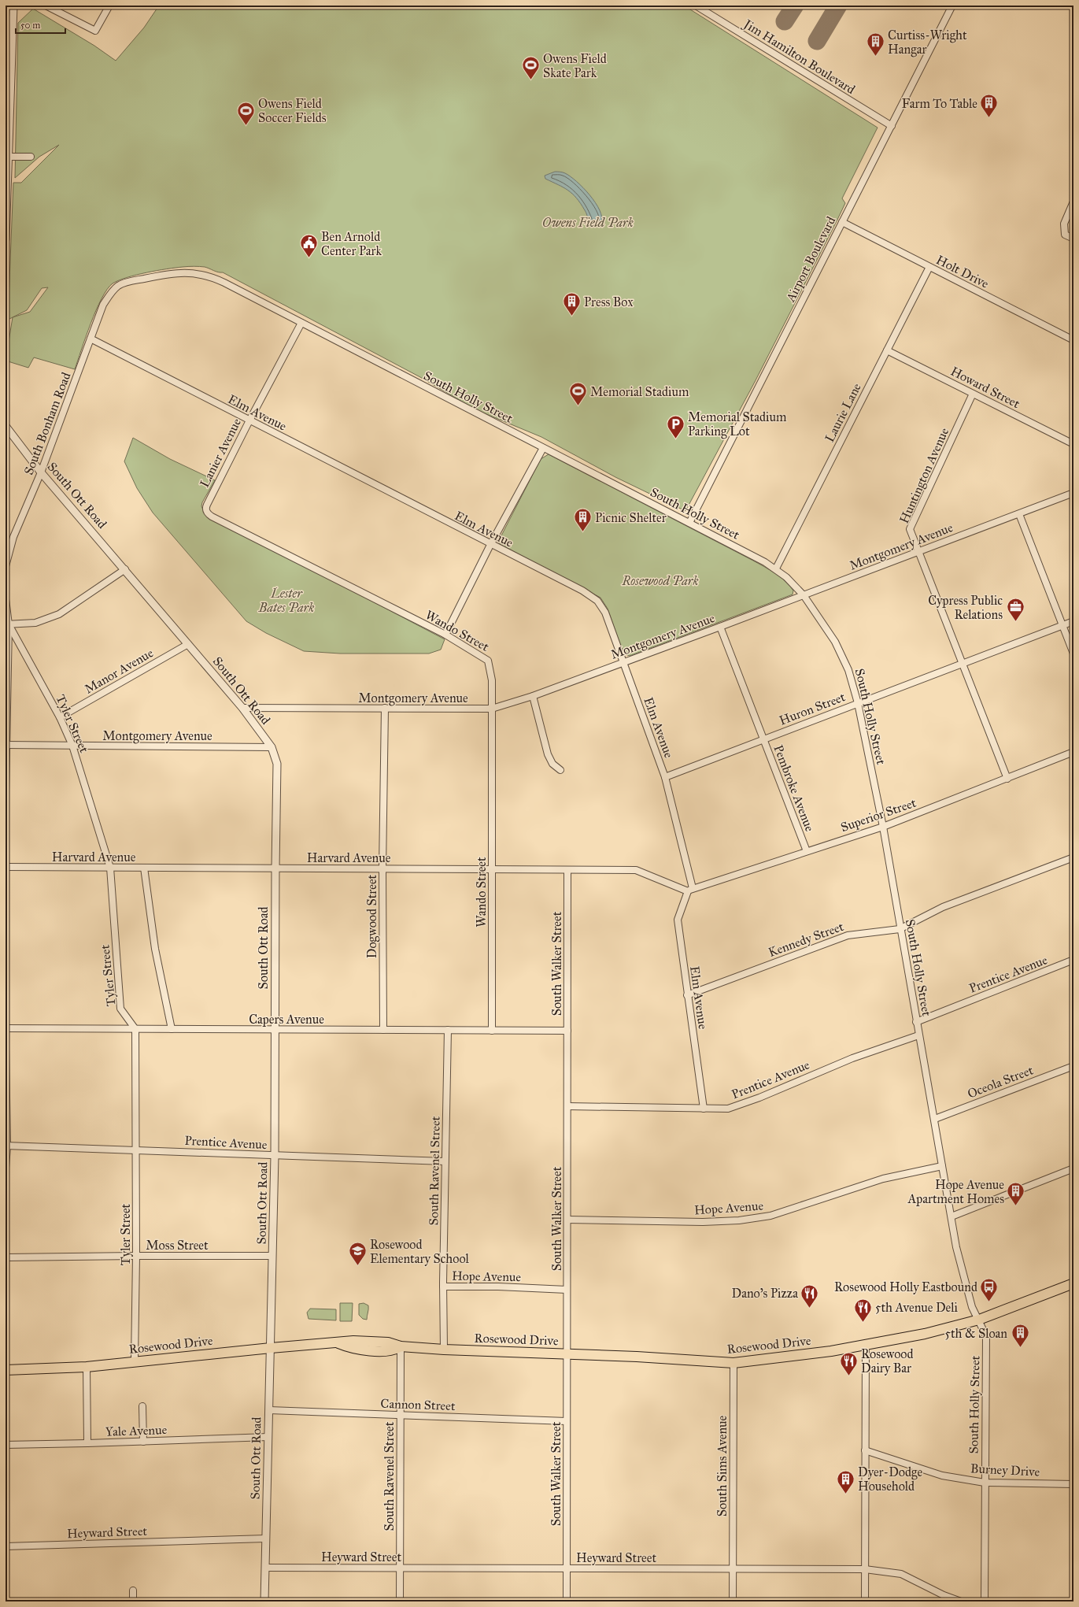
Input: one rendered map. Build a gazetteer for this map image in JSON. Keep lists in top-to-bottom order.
{
  "streets": {
    "main road": ["Rosewood Drive"],
    "street": [
      "Jim Hamilton Boulevard",
      "Airport Boulevard",
      "Holt Drive",
      "Howard Street",
      "South Holly Street",
      "Elm Avenue",
      "Laurie Lane",
      "South Bonham Road",
      "Lanier Avenue",
      "Huntington Avenue",
      "South Ott Road",
      "Montgomery Avenue",
      "Wando Street",
      "Manor Avenue",
      "Huron Street",
      "Tyler Street",
      "Pembroke Avenue",
      "Superior Street",
      "Harvard Avenue",
      "Dogwood Street",
      "Kennedy Street",
      "South Walker Street",
      "Prentice Avenue",
      "Capers Avenue",
      "Oceola Street",
      "South Ravenel Street",
      "Hope Avenue",
      "Moss Street",
      "Cannon Street",
      "Yale Avenue",
      "South Sims Avenue",
      "Burney Drive",
      "Heyward Street"
    ]
  },
  "crossings": [
    ["Jim Hamilton Boulevard", "Airport Boulevard"],
    ["Airport Boulevard", "Holt Drive"],
    ["Airport Boulevard", "South Holly Street"],
    ["Holt Drive", "Laurie Lane"],
    ["Howard Street", "Laurie Lane"],
    ["Howard Street", "Huntington Avenue"],
    ["South Holly Street", "Laurie Lane"],
    ["South Holly Street", "South Bonham Road"],
    ["South Holly Street", "Lanier Avenue"],
    ["South Holly Street", "Montgomery Avenue"],
    ["South Holly Street", "Huron Street"],
    ["South Holly Street", "Superior Street"],
    ["South Holly Street", "Kennedy Street"],
    ["South Holly Street", "Prentice Avenue"],
    ["South Holly Street", "Oceola Street"],
    ["South Holly Street", "Hope Avenue"],
    ["South Holly Street", "Rosewood Drive"],
    ["South Holly Street", "Burney Drive"],
    ["Elm Avenue", "South Bonham Road"],
    ["Elm Avenue", "Lanier Avenue"],
    ["Elm Avenue", "Montgomery Avenue"],
    ["Elm Avenue", "Huron Street"],
    ["Elm Avenue", "Superior Street"],
    ["Elm Avenue", "Harvard Avenue"],
    ["Elm Avenue", "Kennedy Street"],
    ["Elm Avenue", "Prentice Avenue"],
    ["South Bonham Road", "South Ott Road"],
    ["Lanier Avenue", "Wando Street"],
    ["Huntington Avenue", "Montgomery Avenue"],
    ["Huntington Avenue", "Huron Street"],
    ["Huntington Avenue", "Superior Street"],
    ["South Ott Road", "Montgomery Avenue"],
    ["South Ott Road", "Manor Avenue"],
    ["South Ott Road", "Harvard Avenue"],
    ["South Ott Road", "Prentice Avenue"],
    ["South Ott Road", "Capers Avenue"],
    ["South Ott Road", "Moss Street"],
    ["South Ott Road", "Rosewood Drive"],
    ["South Ott Road", "Cannon Street"],
    ["South Ott Road", "Yale Avenue"],
    ["South Ott Road", "Heyward Street"],
    ["Montgomery Avenue", "Wando Street"],
    ["Montgomery Avenue", "Tyler Street"],
    ["Montgomery Avenue", "Pembroke Avenue"],
    ["Montgomery Avenue", "Dogwood Street"],
    ["Wando Street", "Harvard Avenue"],
    ["Wando Street", "Capers Avenue"],
    ["Manor Avenue", "Tyler Street"],
    ["Huron Street", "Pembroke Avenue"],
    ["Tyler Street", "Harvard Avenue"],
    ["Tyler Street", "Prentice Avenue"],
    ["Tyler Street", "Capers Avenue"],
    ["Tyler Street", "Moss Street"],
    ["Tyler Street", "Rosewood Drive"],
    ["Pembroke Avenue", "Superior Street"],
    ["Superior Street", "Harvard Avenue"],
    ["Harvard Avenue", "Dogwood Street"],
    ["Harvard Avenue", "South Walker Street"],
    ["Dogwood Street", "Capers Avenue"],
    ["South Walker Street", "Prentice Avenue"],
    ["South Walker Street", "Capers Avenue"],
    ["South Walker Street", "Hope Avenue"],
    ["South Walker Street", "Rosewood Drive"],
    ["South Walker Street", "Cannon Street"],
    ["South Walker Street", "Heyward Street"],
    ["Prentice Avenue", "South Ravenel Street"],
    ["Capers Avenue", "South Ravenel Street"],
    ["South Ravenel Street", "Hope Avenue"],
    ["South Ravenel Street", "Rosewood Drive"],
    ["South Ravenel Street", "Cannon Street"],
    ["South Ravenel Street", "Heyward Street"],
    ["Rosewood Drive", "South Sims Avenue"],
    ["South Sims Avenue", "Heyward Street"]
  ],
  "parks": ["Owens Field Park", "Rosewood Park", "Lester Bates Park"],
  "places": {
    "building": [
      "Curtiss-Wright Hangar",
      "Farm To Table",
      "Press Box",
      "Picnic Shelter",
      "Hope Avenue Apartment Homes",
      "5th & Sloan",
      "Dyer-Dodge Household"
    ],
    "sports": ["Owens Field Skate Park", "Owens Field Soccer Fields", "Memorial Stadium"],
    "public building": ["Ben Arnold Center Park"],
    "parking": ["Memorial Stadium Parking Lot"],
    "office": ["Cypress Public Relations"],
    "school or university": ["Rosewood Elementary School"],
    "bus stop": ["Rosewood Holly Eastbound"],
    "restaurant": ["Dano's Pizza", "5th Avenue Deli", "Rosewood Dairy Bar"]
  },
  "scale_bar": "50 m"
}
